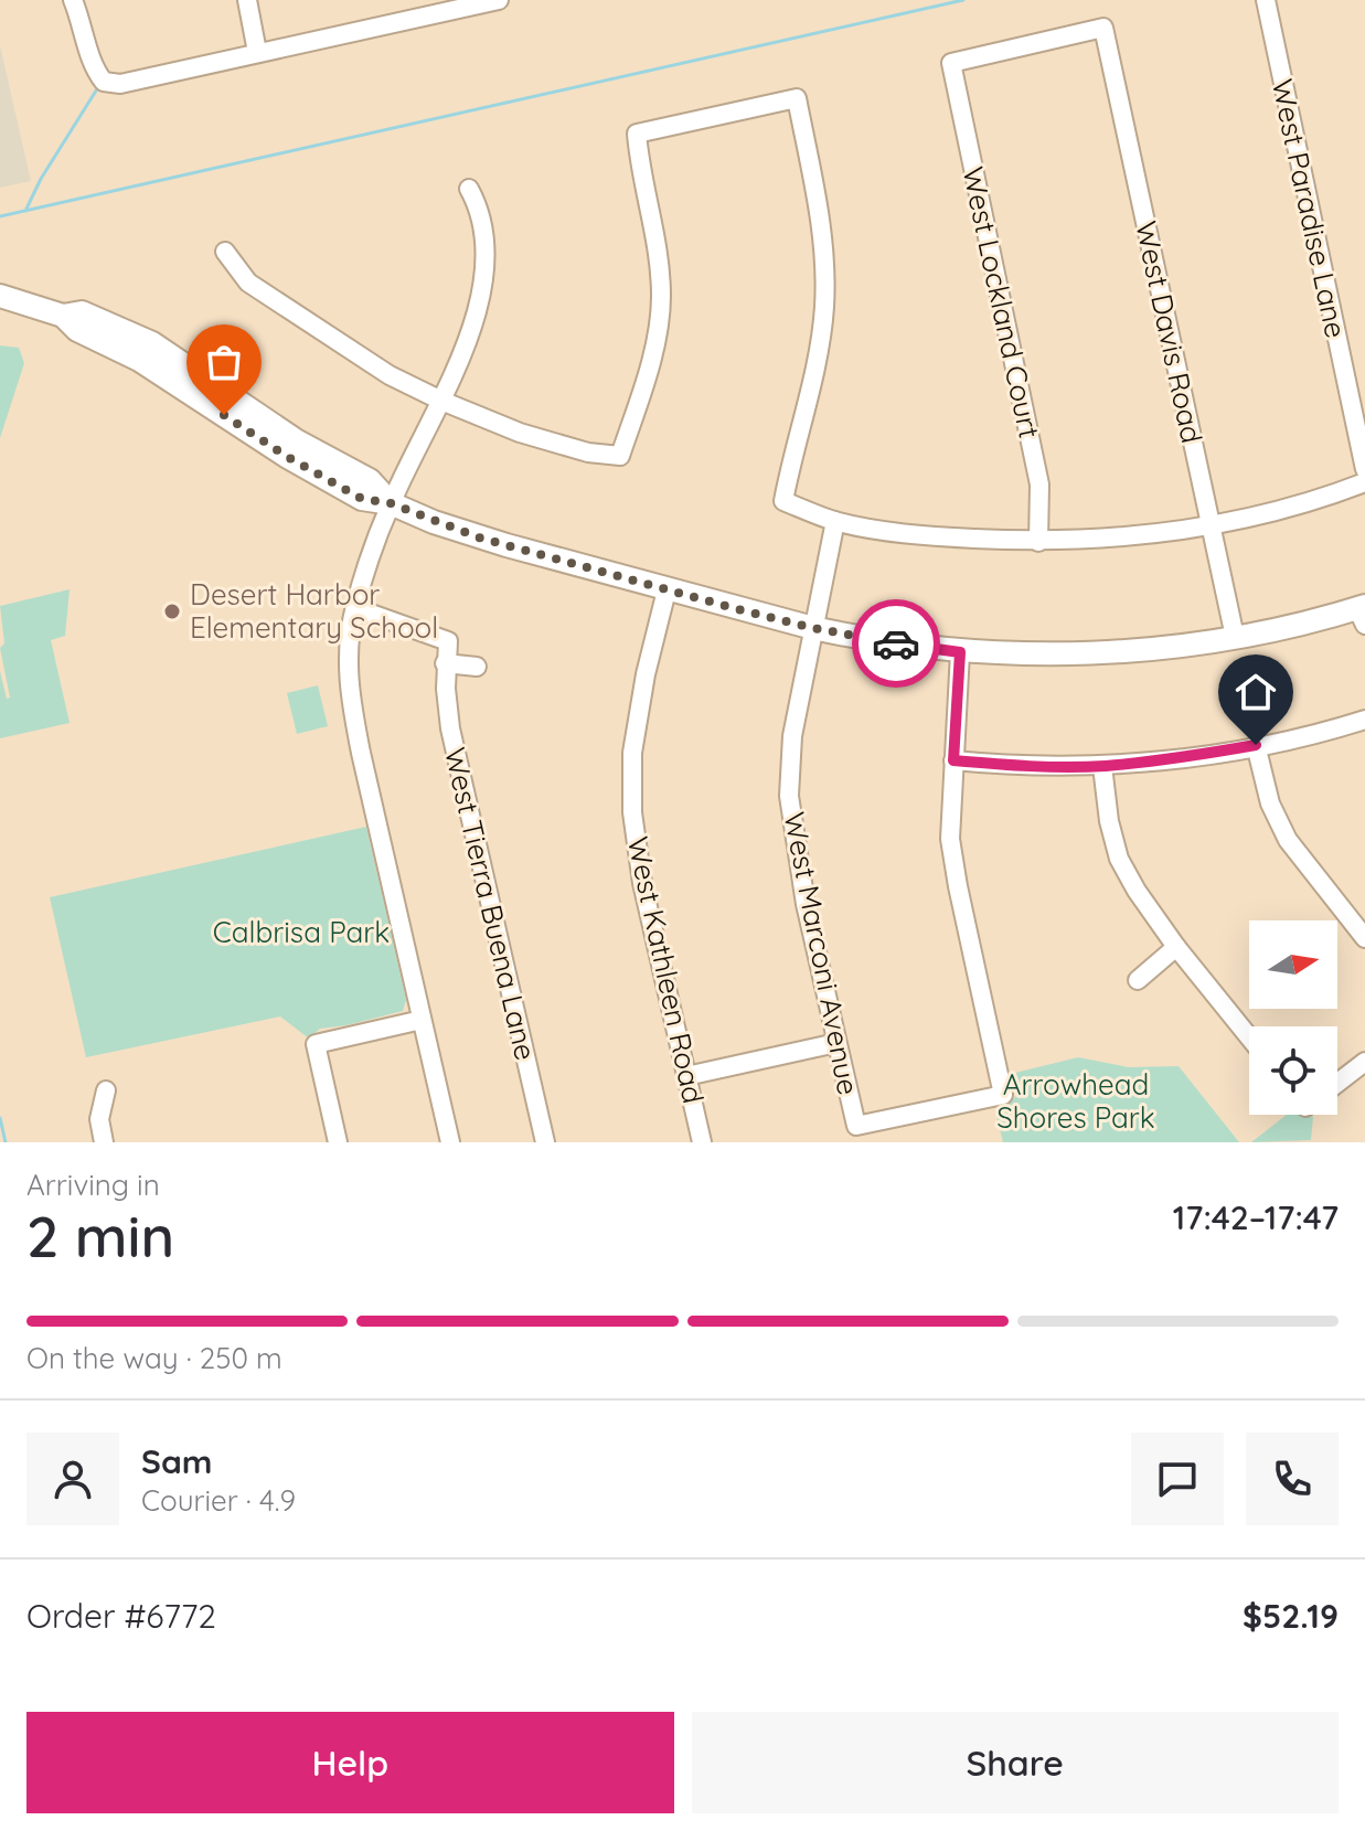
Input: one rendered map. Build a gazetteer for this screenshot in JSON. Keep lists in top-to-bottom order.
{
  "streets": {
    "street": [
      "West Paradise Lane",
      "West Lockland Court",
      "West Davis Road",
      "West Tierra Buena Lane",
      "West Marconi Avenue",
      "West Kathleen Road"
    ]
  },
  "crossings": [
    ["West Lockland Court", "West Davis Road"]
  ],
  "parks": ["Calbrisa Park", "Arrowhead Shores Park"],
  "places": ["Desert Harbor Elementary School"],
  "north": "right",
  "page": {
    "heading": ["2 min", "Arriving in", "17:42–17:47"],
    "panel": [
      "Sam",
      "Courier · 4.9",
      "Order #6772",
      "$52.19"
    ],
    "bar": "On the way · 250 m",
    "buttons": ["Help", "Share"]
  }
}
